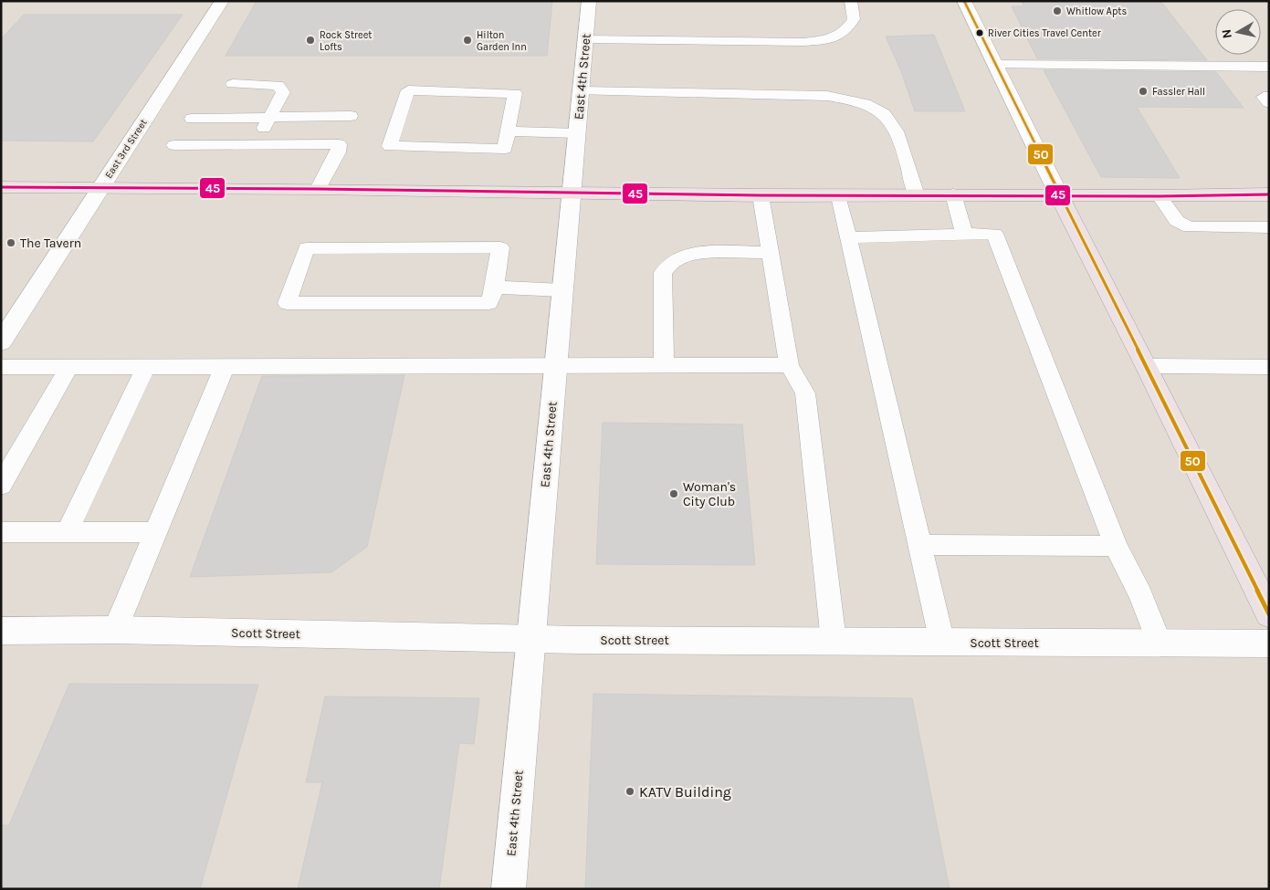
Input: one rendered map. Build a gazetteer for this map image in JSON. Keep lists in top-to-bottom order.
{
  "streets": {
    "street": ["East 4th Street", "East 3rd Street", "Scott Street"]
  },
  "crossings": [
    ["East 4th Street", "Scott Street"]
  ],
  "places": [
    "Whitlow Apts",
    "River Cities Travel Center",
    "Rock Street Lofts",
    "Hilton Garden Inn",
    "Fassler Hall",
    "The Tavern",
    "Woman's City Club",
    "KATV Building"
  ],
  "lines": ["transit line 50", "transit line 45"],
  "north": "left"
}
